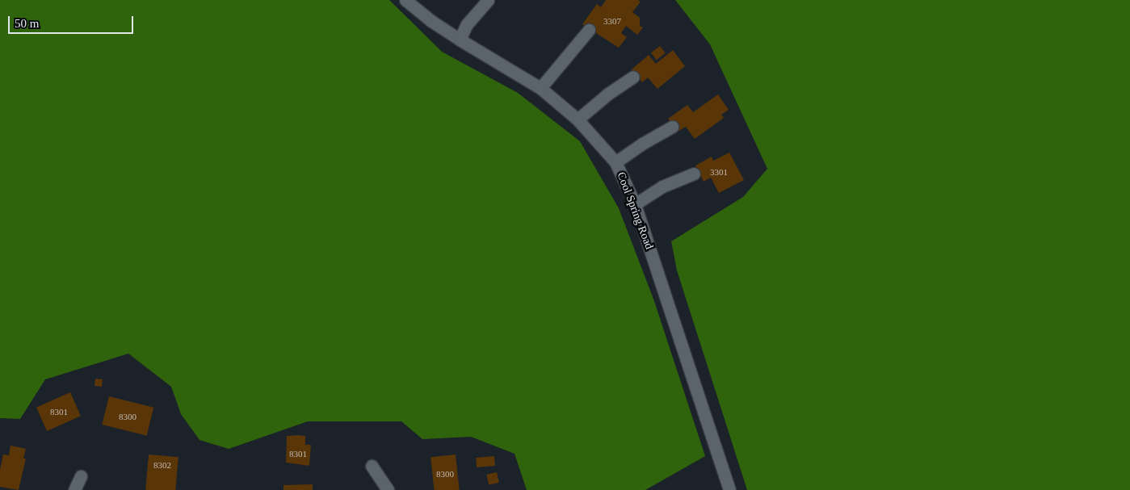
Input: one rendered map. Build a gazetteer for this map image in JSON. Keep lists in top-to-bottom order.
{
  "streets": {
    "street": ["Cool Spring Road"]
  },
  "house_numbers": [
    "3307",
    "3301",
    "8301",
    "8300",
    "8301",
    "8302",
    "8300"
  ],
  "scale_bar": "50 m"
}
